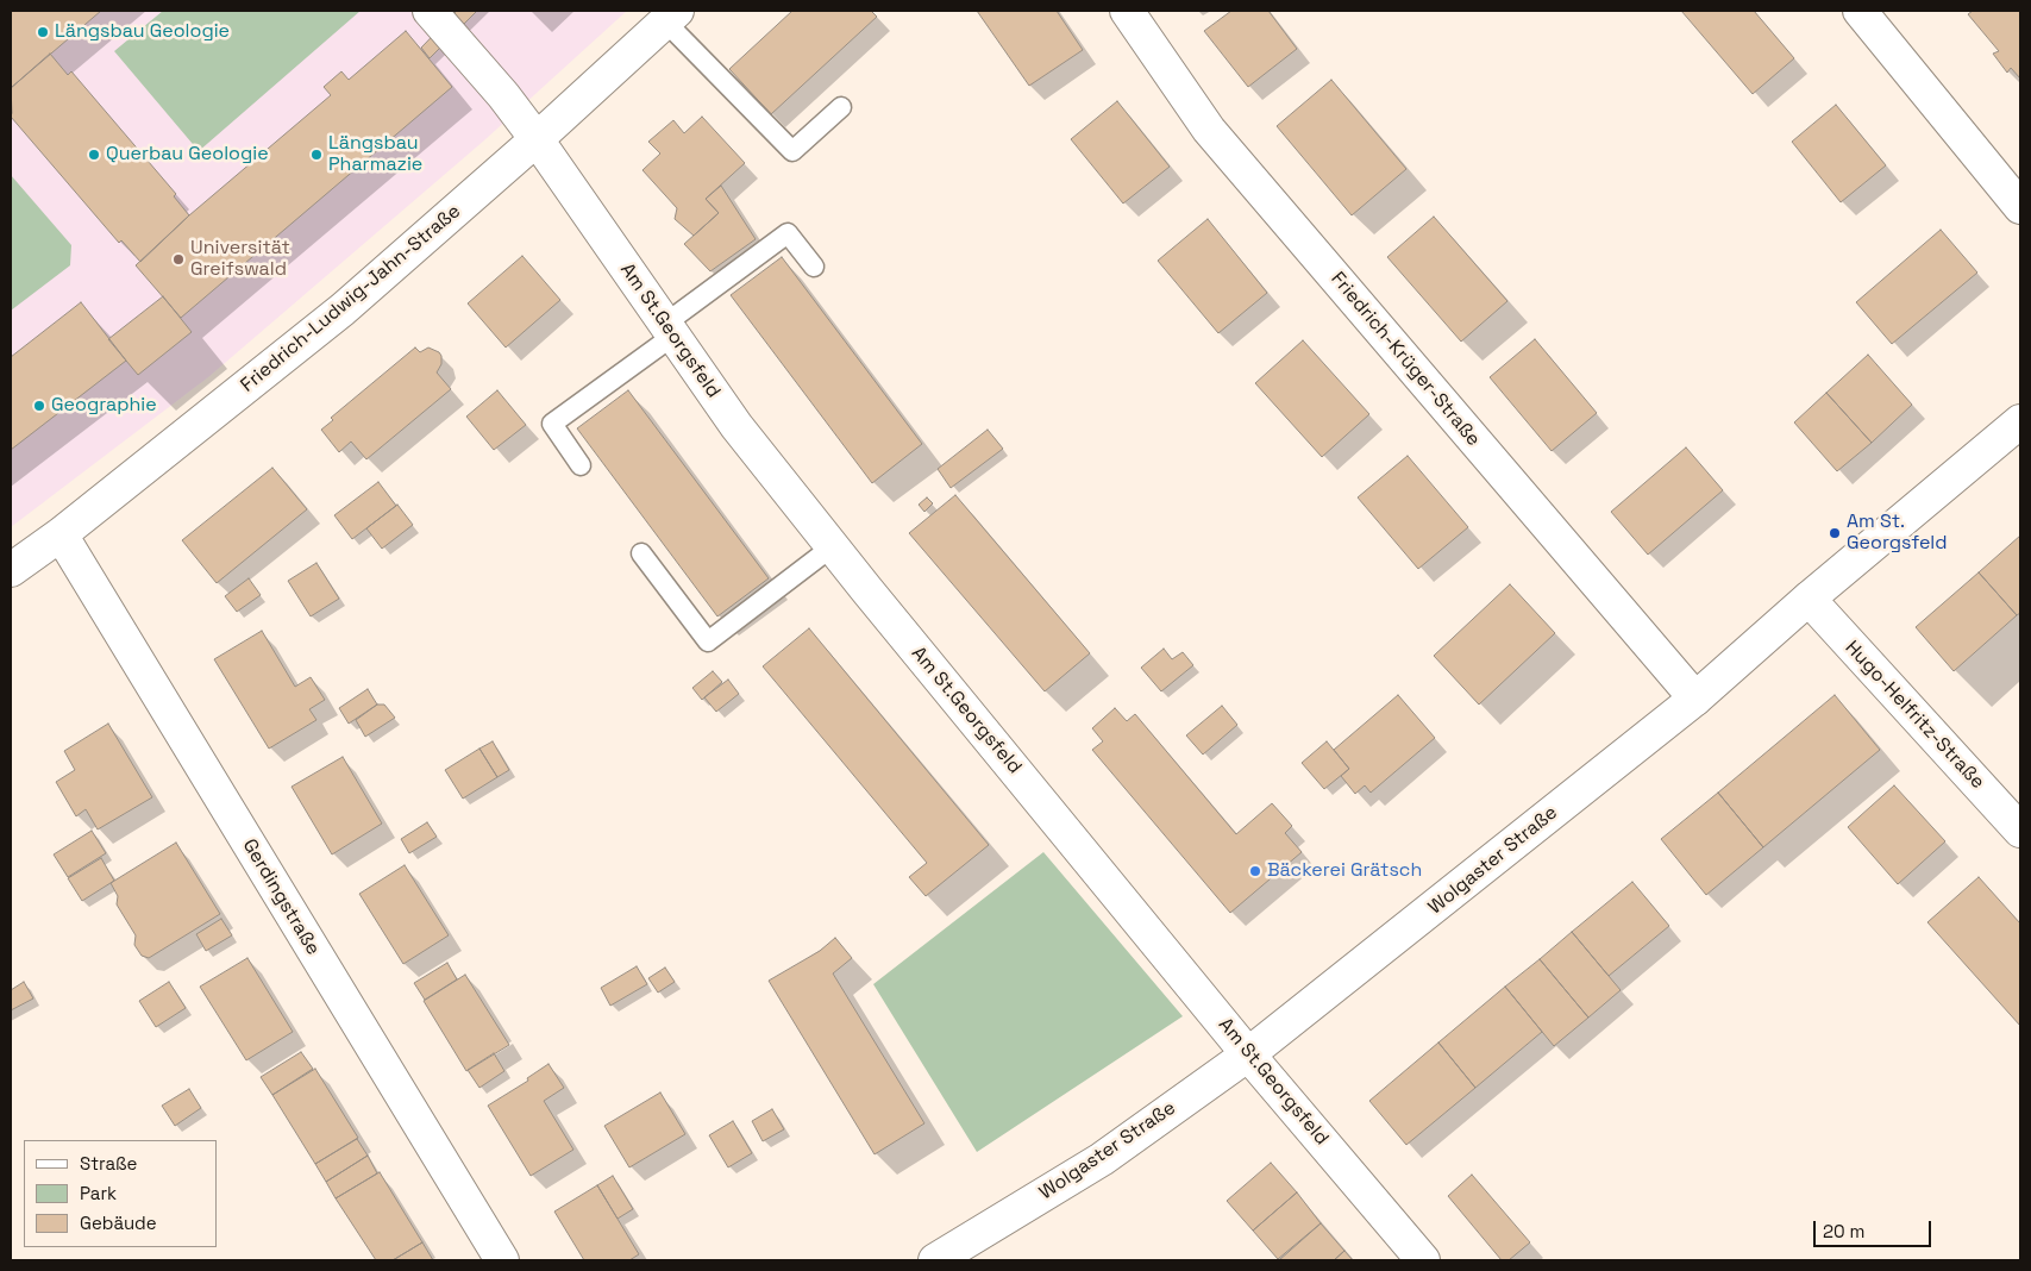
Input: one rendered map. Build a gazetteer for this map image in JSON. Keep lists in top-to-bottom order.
{
  "streets": {
    "street": [
      "Friedrich-Ludwig-Jahn-Straße",
      "Am St.Georgsfeld",
      "Friedrich-Krüger-Straße",
      "Hugo-Helfritz-Straße",
      "Wolgaster Straße",
      "Gerdingstraße"
    ]
  },
  "crossings": [
    ["Friedrich-Ludwig-Jahn-Straße", "Am St.Georgsfeld"],
    ["Friedrich-Ludwig-Jahn-Straße", "Gerdingstraße"],
    ["Am St.Georgsfeld", "Wolgaster Straße"],
    ["Friedrich-Krüger-Straße", "Wolgaster Straße"],
    ["Hugo-Helfritz-Straße", "Wolgaster Straße"]
  ],
  "places": [
    "Längsbau Geologie",
    "Querbau Geologie",
    "Längsbau Pharmazie",
    "Universität Greifswald",
    "Geographie",
    "Am St. Georgsfeld",
    "Bäckerei Grätsch"
  ],
  "legend": ["Straße", "Park", "Gebäude"],
  "scale_bar": "20 m"
}
